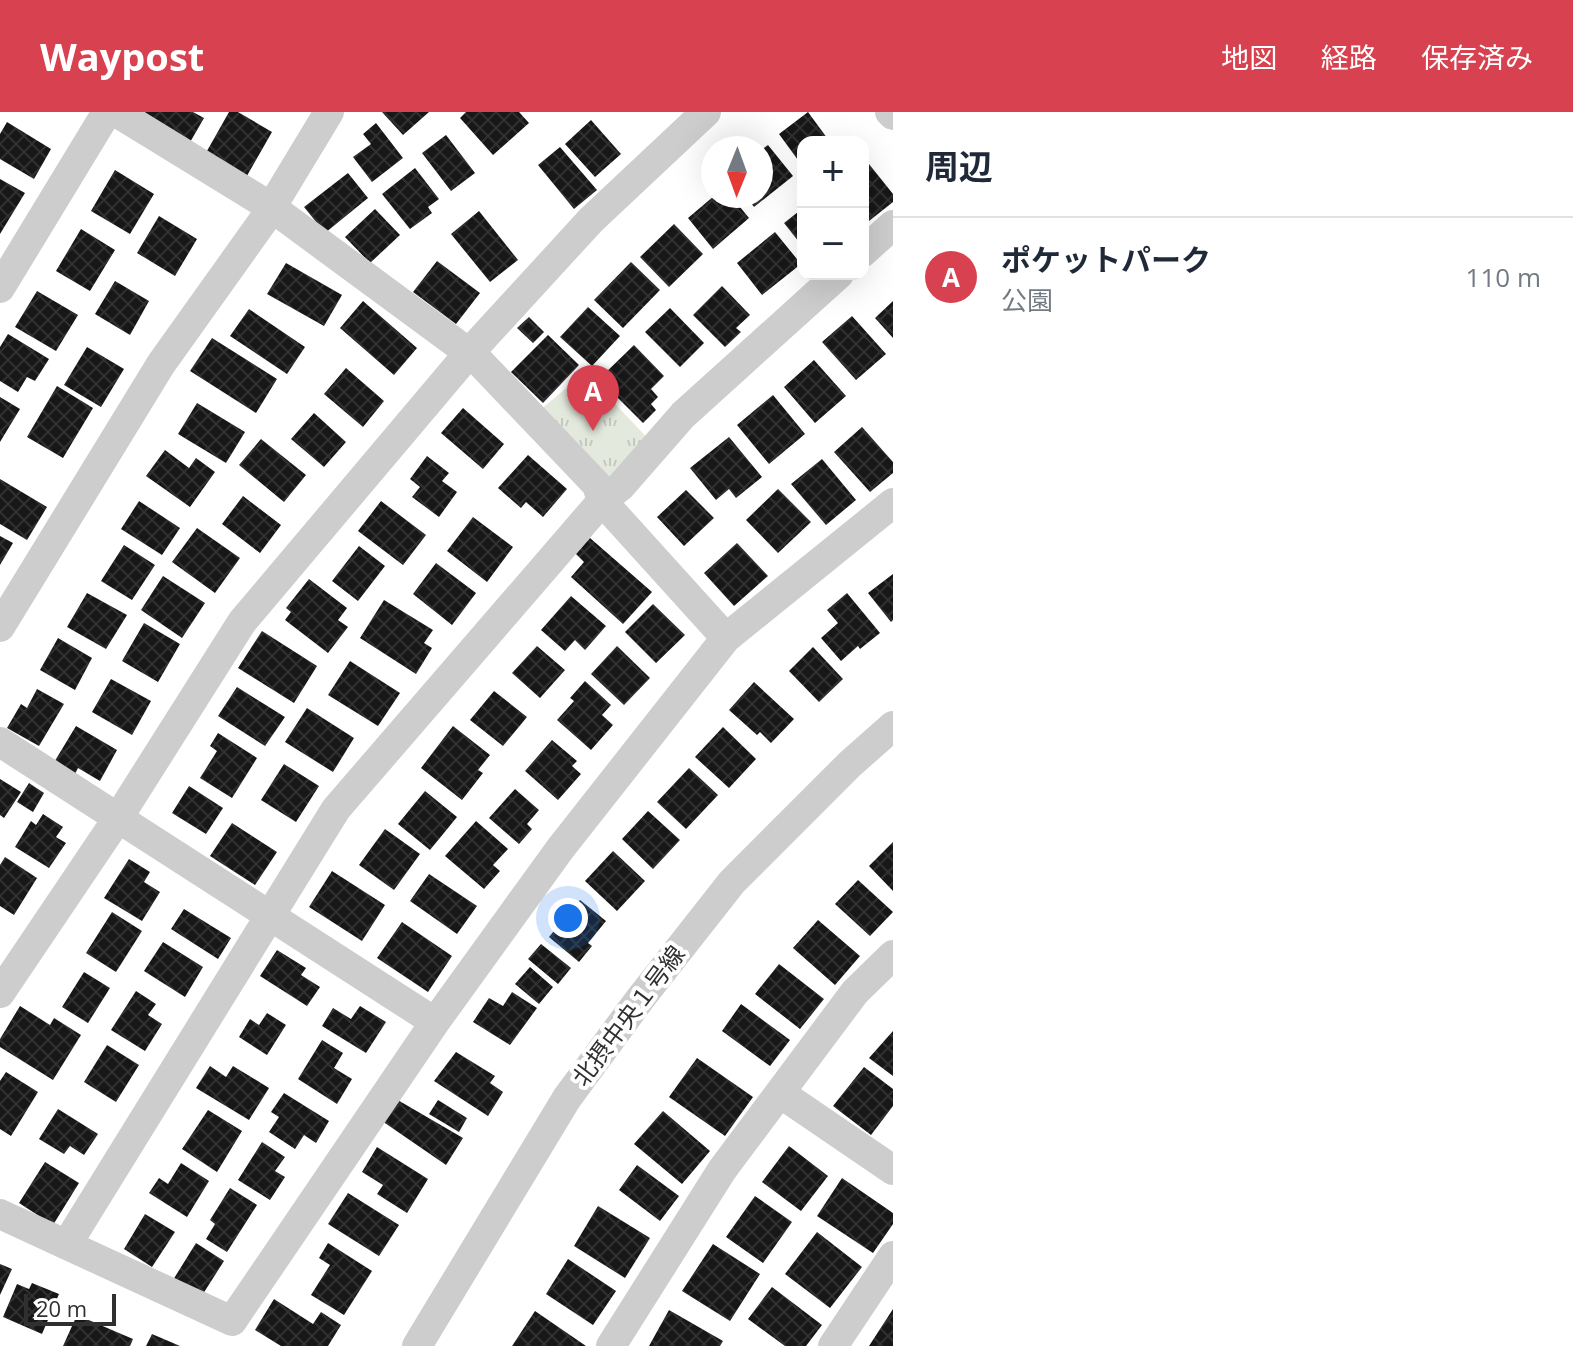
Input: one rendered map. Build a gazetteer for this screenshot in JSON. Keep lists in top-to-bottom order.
{
  "streets": {
    "street": ["北摂中央１号線"]
  },
  "scale_bar": "20 m",
  "north": "bottom",
  "page": {
    "header": "Waypost",
    "nav": ["地図", "経路", "保存済み"],
    "heading": "周辺",
    "map_buttons": ["+", "−"],
    "list": [
      {
        "mark": "A",
        "name": "ポケットパーク",
        "note": "公園",
        "value": "110 m"
      }
    ],
    "pins": "A",
    "scale": "20 m"
  }
}
